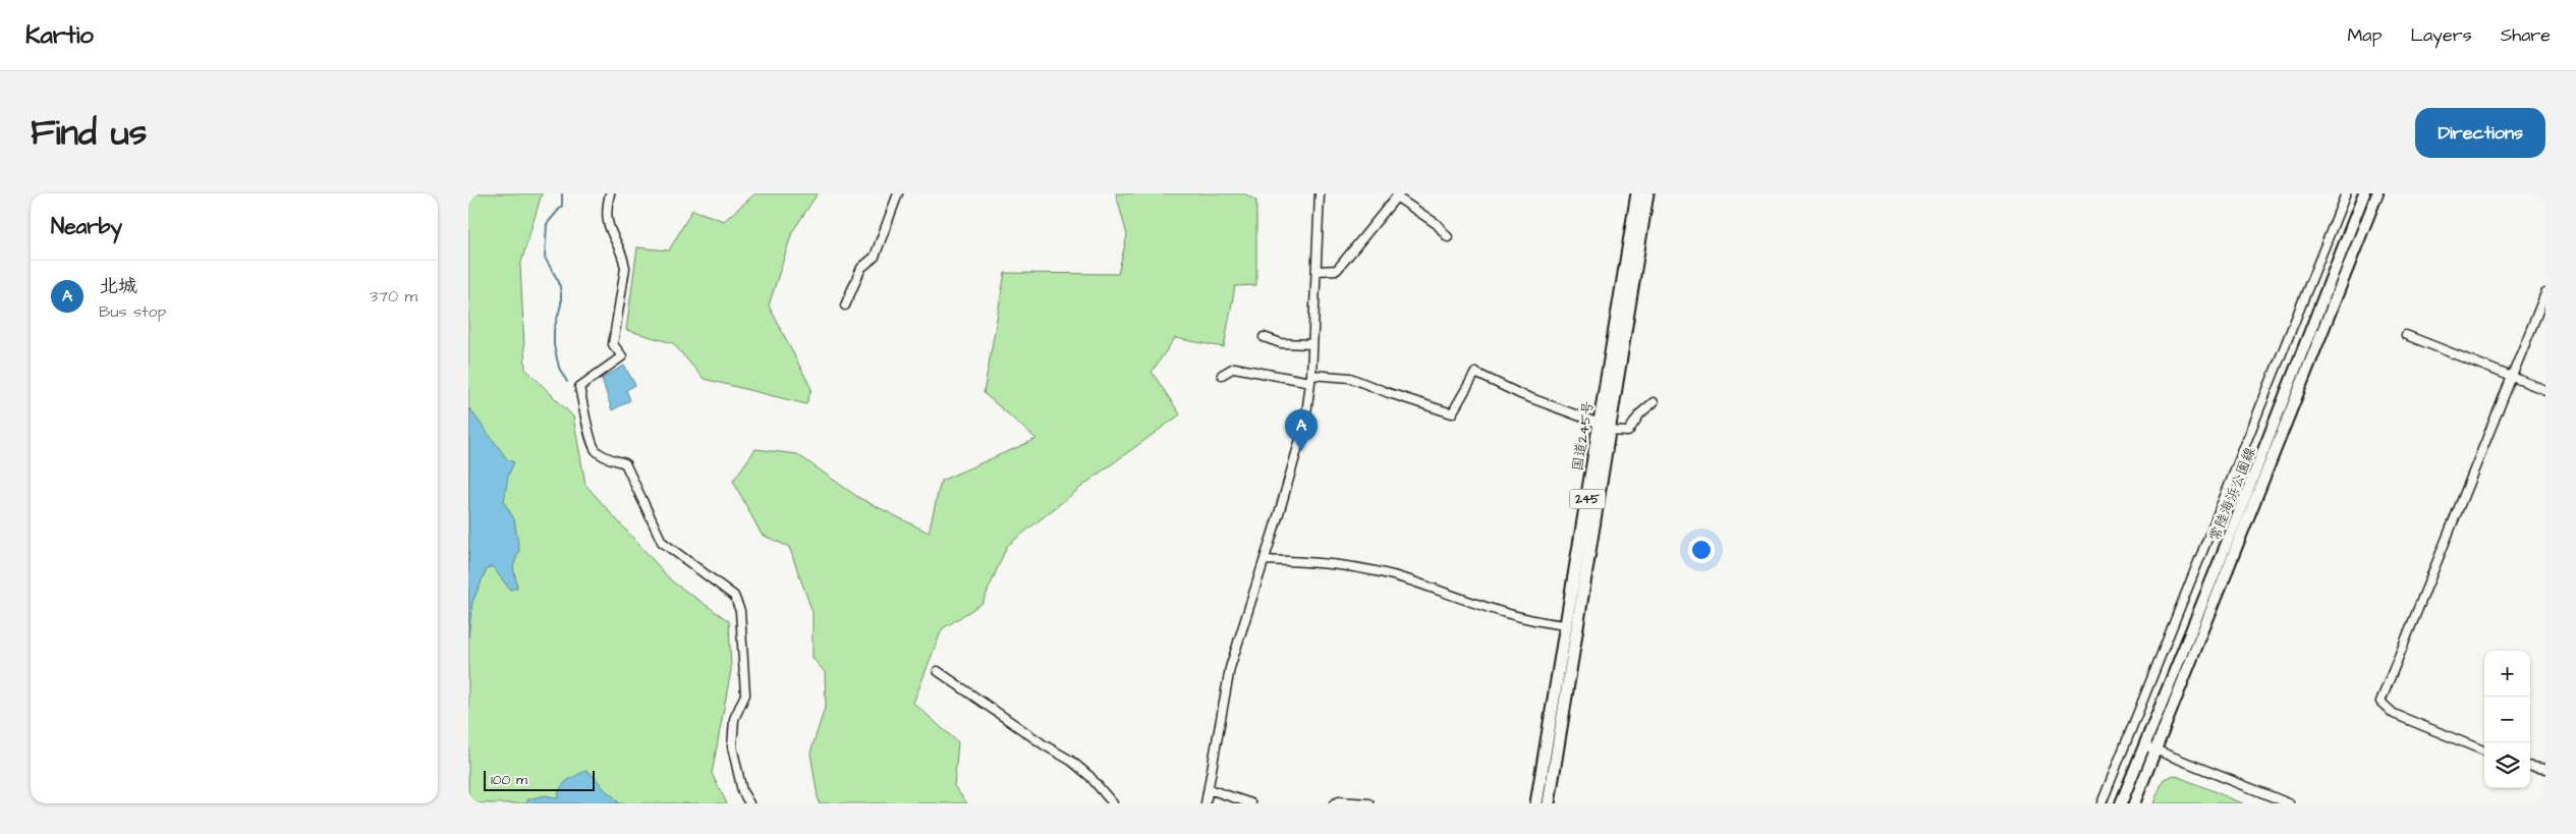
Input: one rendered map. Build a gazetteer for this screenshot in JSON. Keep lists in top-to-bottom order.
{
  "streets": {
    "highway": ["国道245号", "245"],
    "main road": ["常陸海浜公園線"]
  },
  "scale_bar": "100 m",
  "page": {
    "header": "Kartio",
    "nav": ["Map", "Layers", "Share"],
    "title": "Find us",
    "buttons": "Directions",
    "heading": "Nearby",
    "list": [
      {
        "mark": "A",
        "name": "北城",
        "note": "Bus stop",
        "value": "370 m"
      }
    ],
    "pins": "A",
    "map_buttons": ["+", "−"],
    "scale": "100 m"
  }
}
